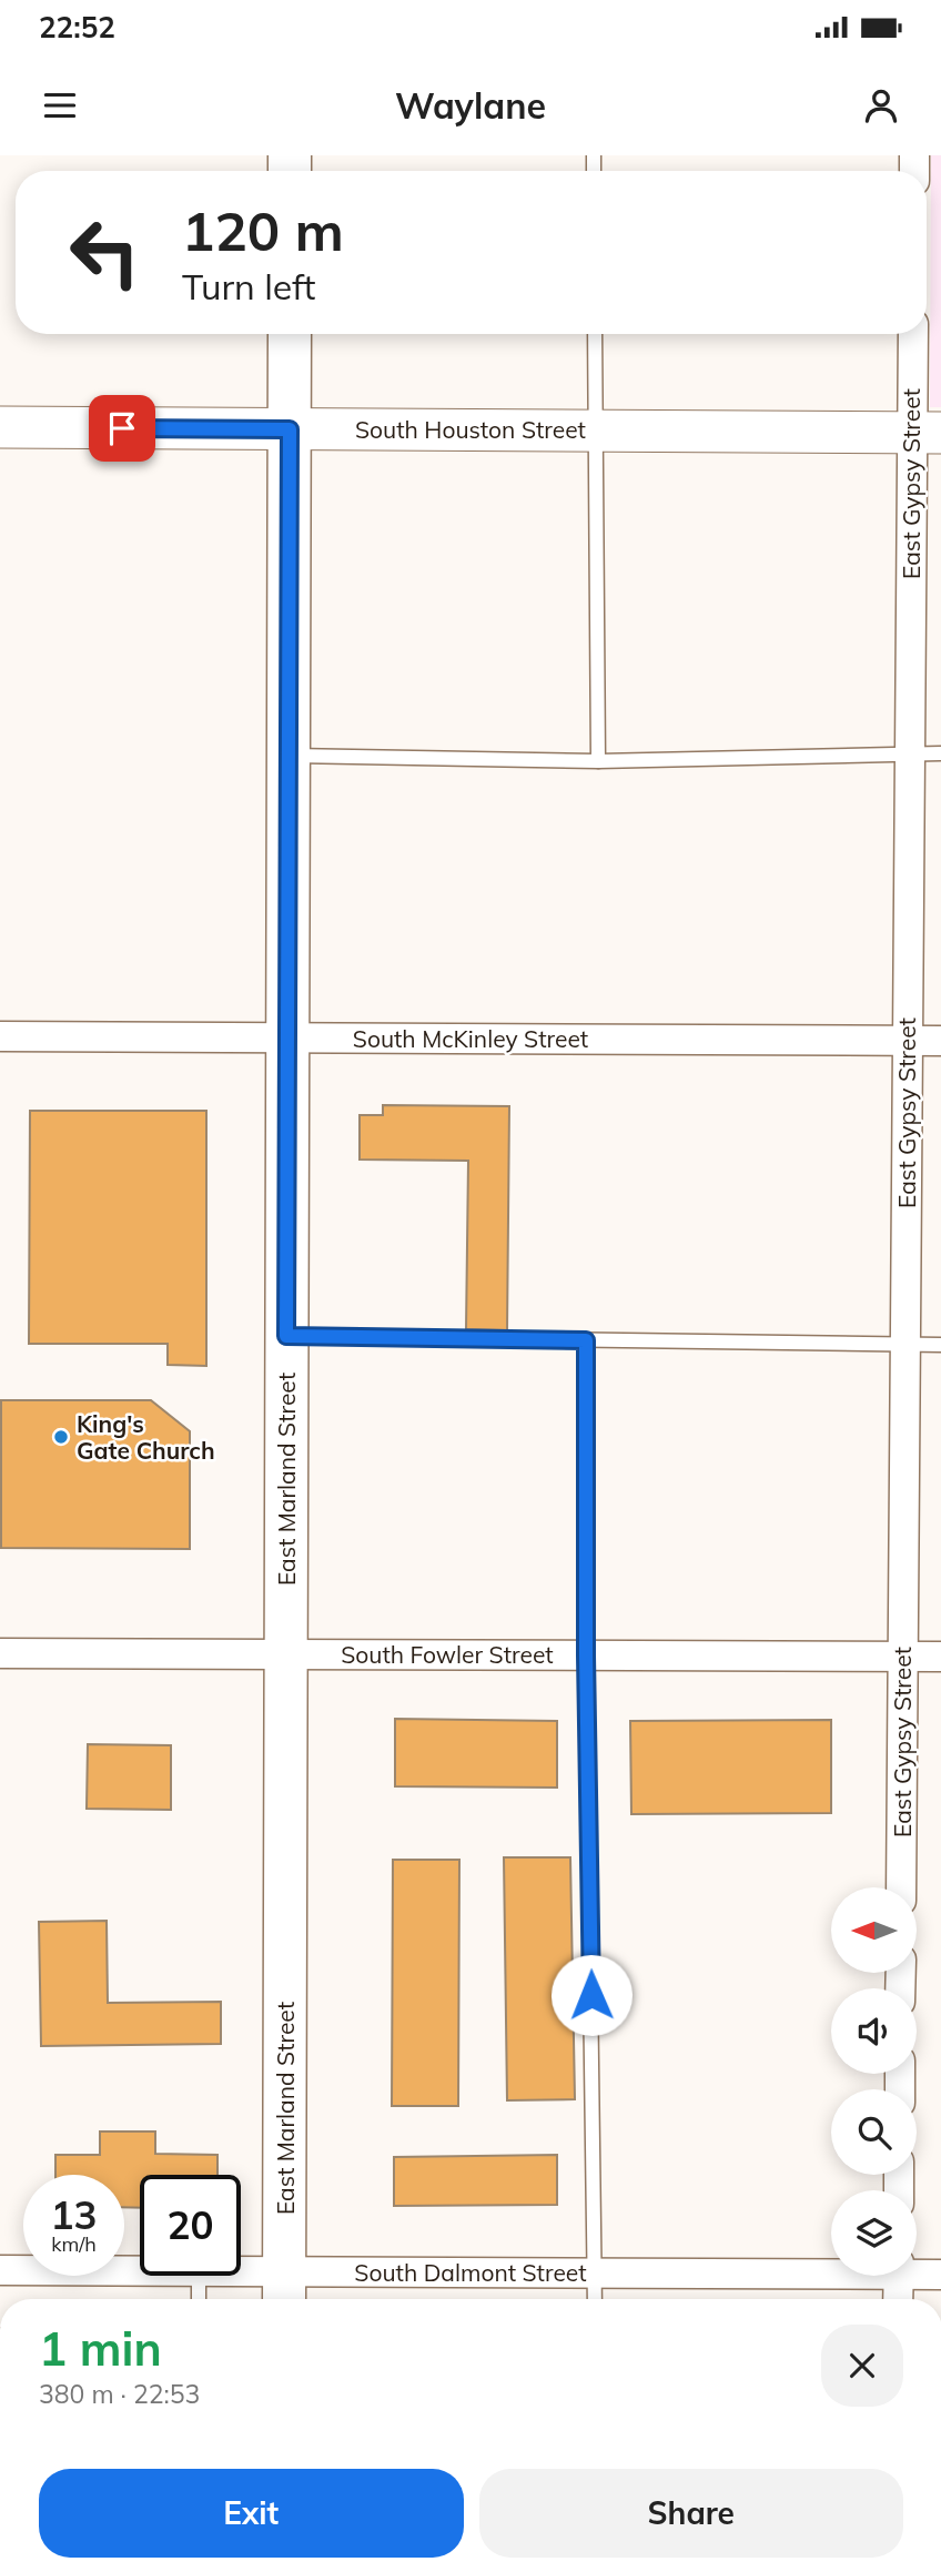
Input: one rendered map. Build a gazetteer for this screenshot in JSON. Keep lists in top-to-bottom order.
{
  "streets": {
    "highway": ["East Marland Street"],
    "street": [
      "South Houston Street",
      "East Gypsy Street",
      "South McKinley Street",
      "South Fowler Street",
      "South Dalmont Street"
    ]
  },
  "crossings": [
    ["South Houston Street", "East Gypsy Street"],
    ["South Houston Street", "East Marland Street"],
    ["East Gypsy Street", "South McKinley Street"],
    ["East Gypsy Street", "South Fowler Street"],
    ["South McKinley Street", "East Marland Street"],
    ["East Marland Street", "South Fowler Street"],
    ["East Marland Street", "South Dalmont Street"]
  ],
  "places": ["King's Gate Church"],
  "north": "left",
  "page": {
    "status": "22:52",
    "header": "Waylane",
    "turn": ["120 m", "Turn left"],
    "speed": "13 km/h",
    "limit": "20",
    "heading": ["1 min", "380 m · 22:53"],
    "buttons": ["Exit", "Share"]
  }
}
